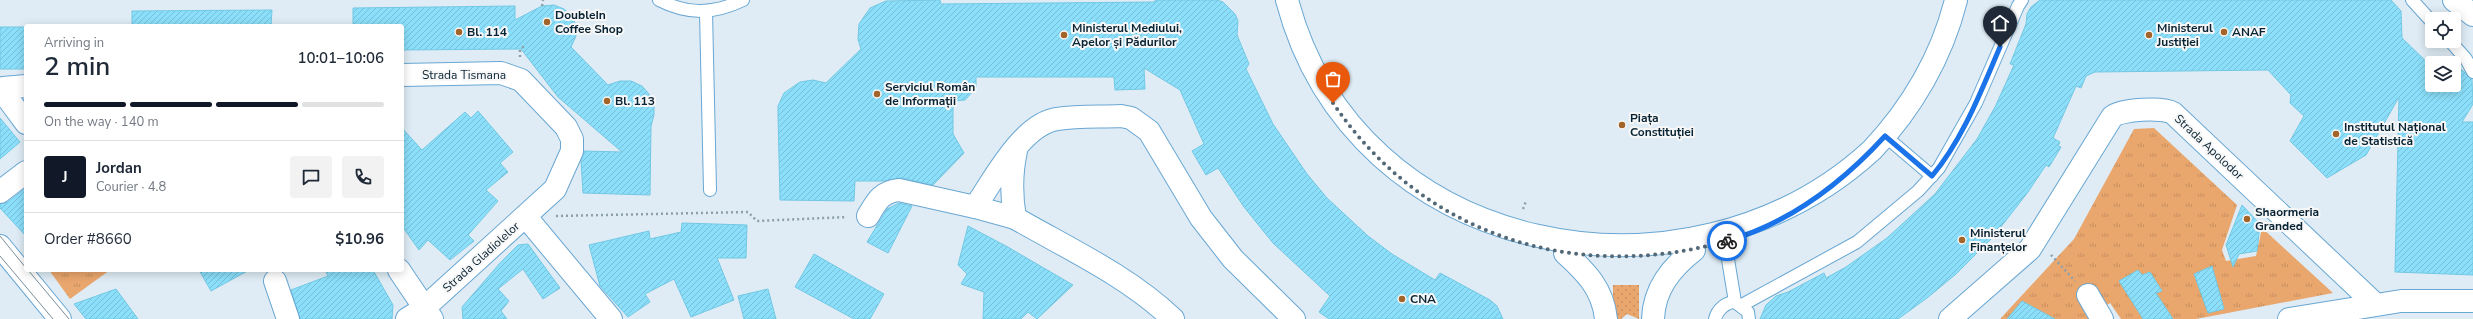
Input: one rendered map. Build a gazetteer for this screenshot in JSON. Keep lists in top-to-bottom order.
{
  "streets": {
    "street": ["Strada Tismana", "Strada Apolodor", "Strada Gladiolelor"]
  },
  "crossings": [
    ["Strada Tismana", "Strada Gladiolelor"]
  ],
  "places": [
    "DoubleIn Coffee Shop",
    "Bl. 114",
    "ANAF",
    "Ministerul Mediului, Apelor și Pădurilor",
    "Ministerul Justiției",
    "Serviciul Român de Informații",
    "Bl. 113",
    "Piața Constituției",
    "Institutul Național de Statistică",
    "Shaormeria Granded",
    "Ministerul Finanțelor",
    "CNA"
  ],
  "page": {
    "heading": ["2 min", "Arriving in", "10:01–10:06"],
    "panel": [
      "Jordan",
      "Courier · 4.8",
      "Order #8660",
      "$10.96"
    ],
    "bar": "On the way · 140 m",
    "round": "J"
  }
}
